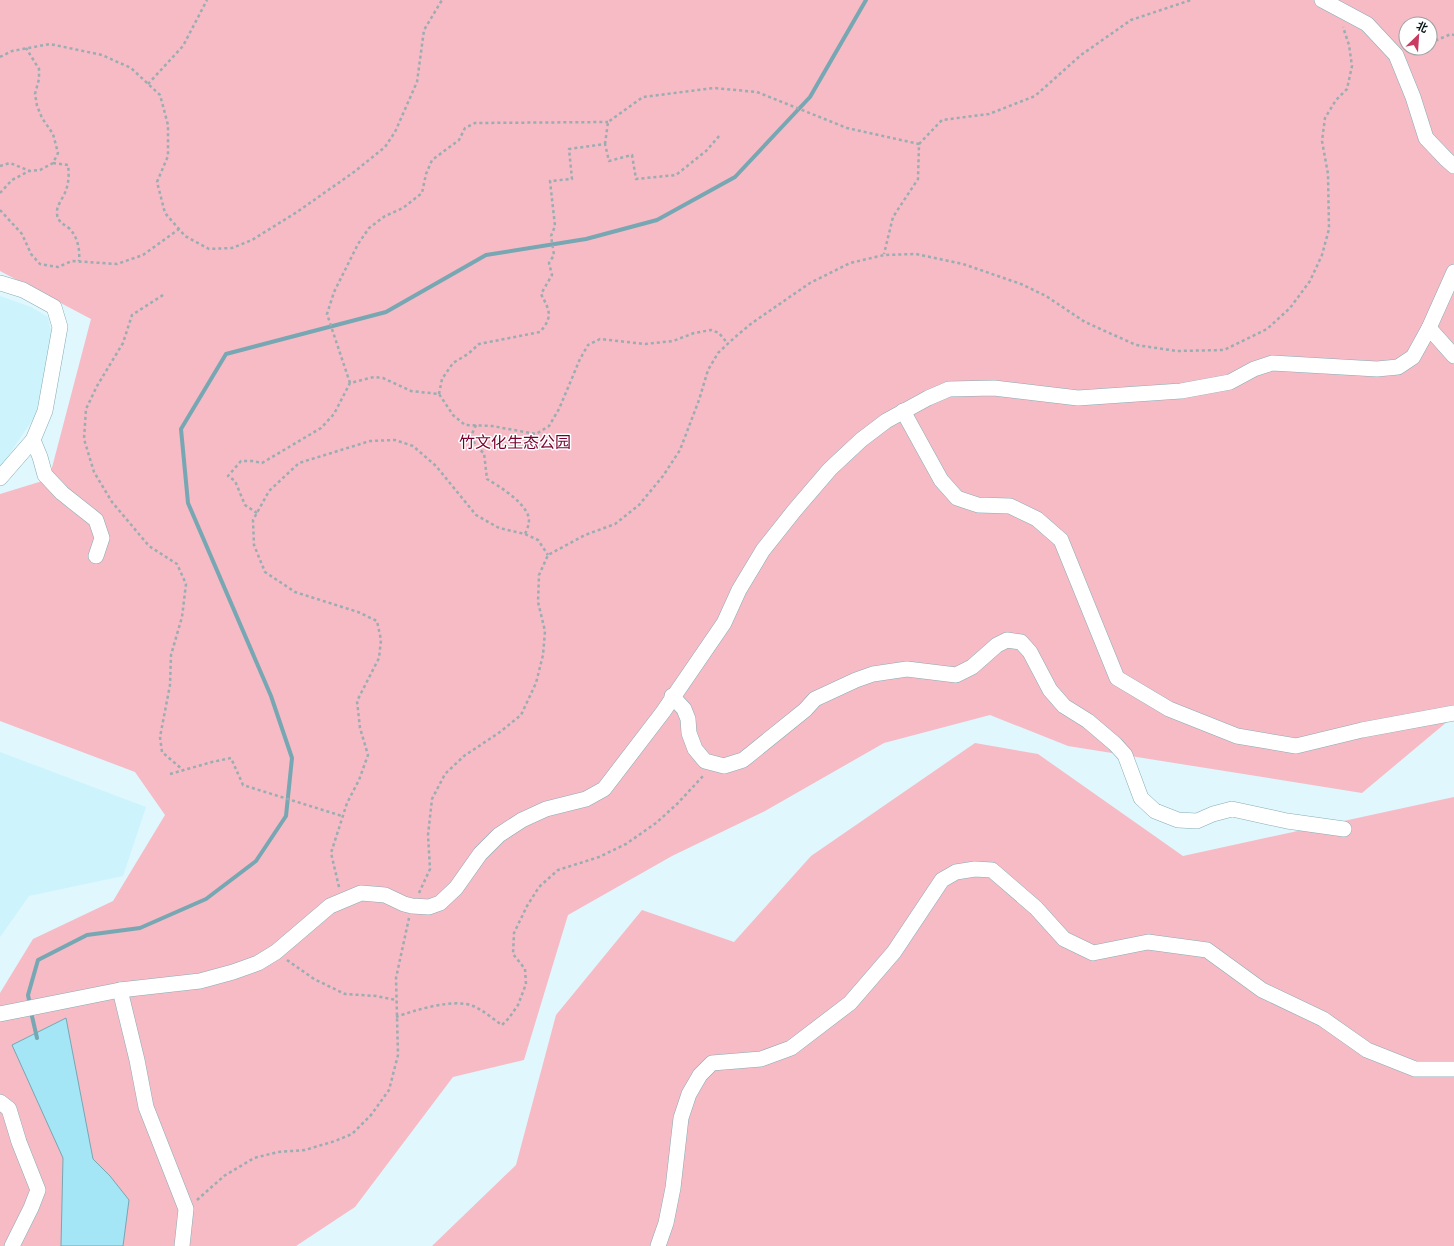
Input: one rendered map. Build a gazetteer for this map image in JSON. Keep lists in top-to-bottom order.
{
  "parks": ["竹文化生态公园"],
  "north": "top right"
}
